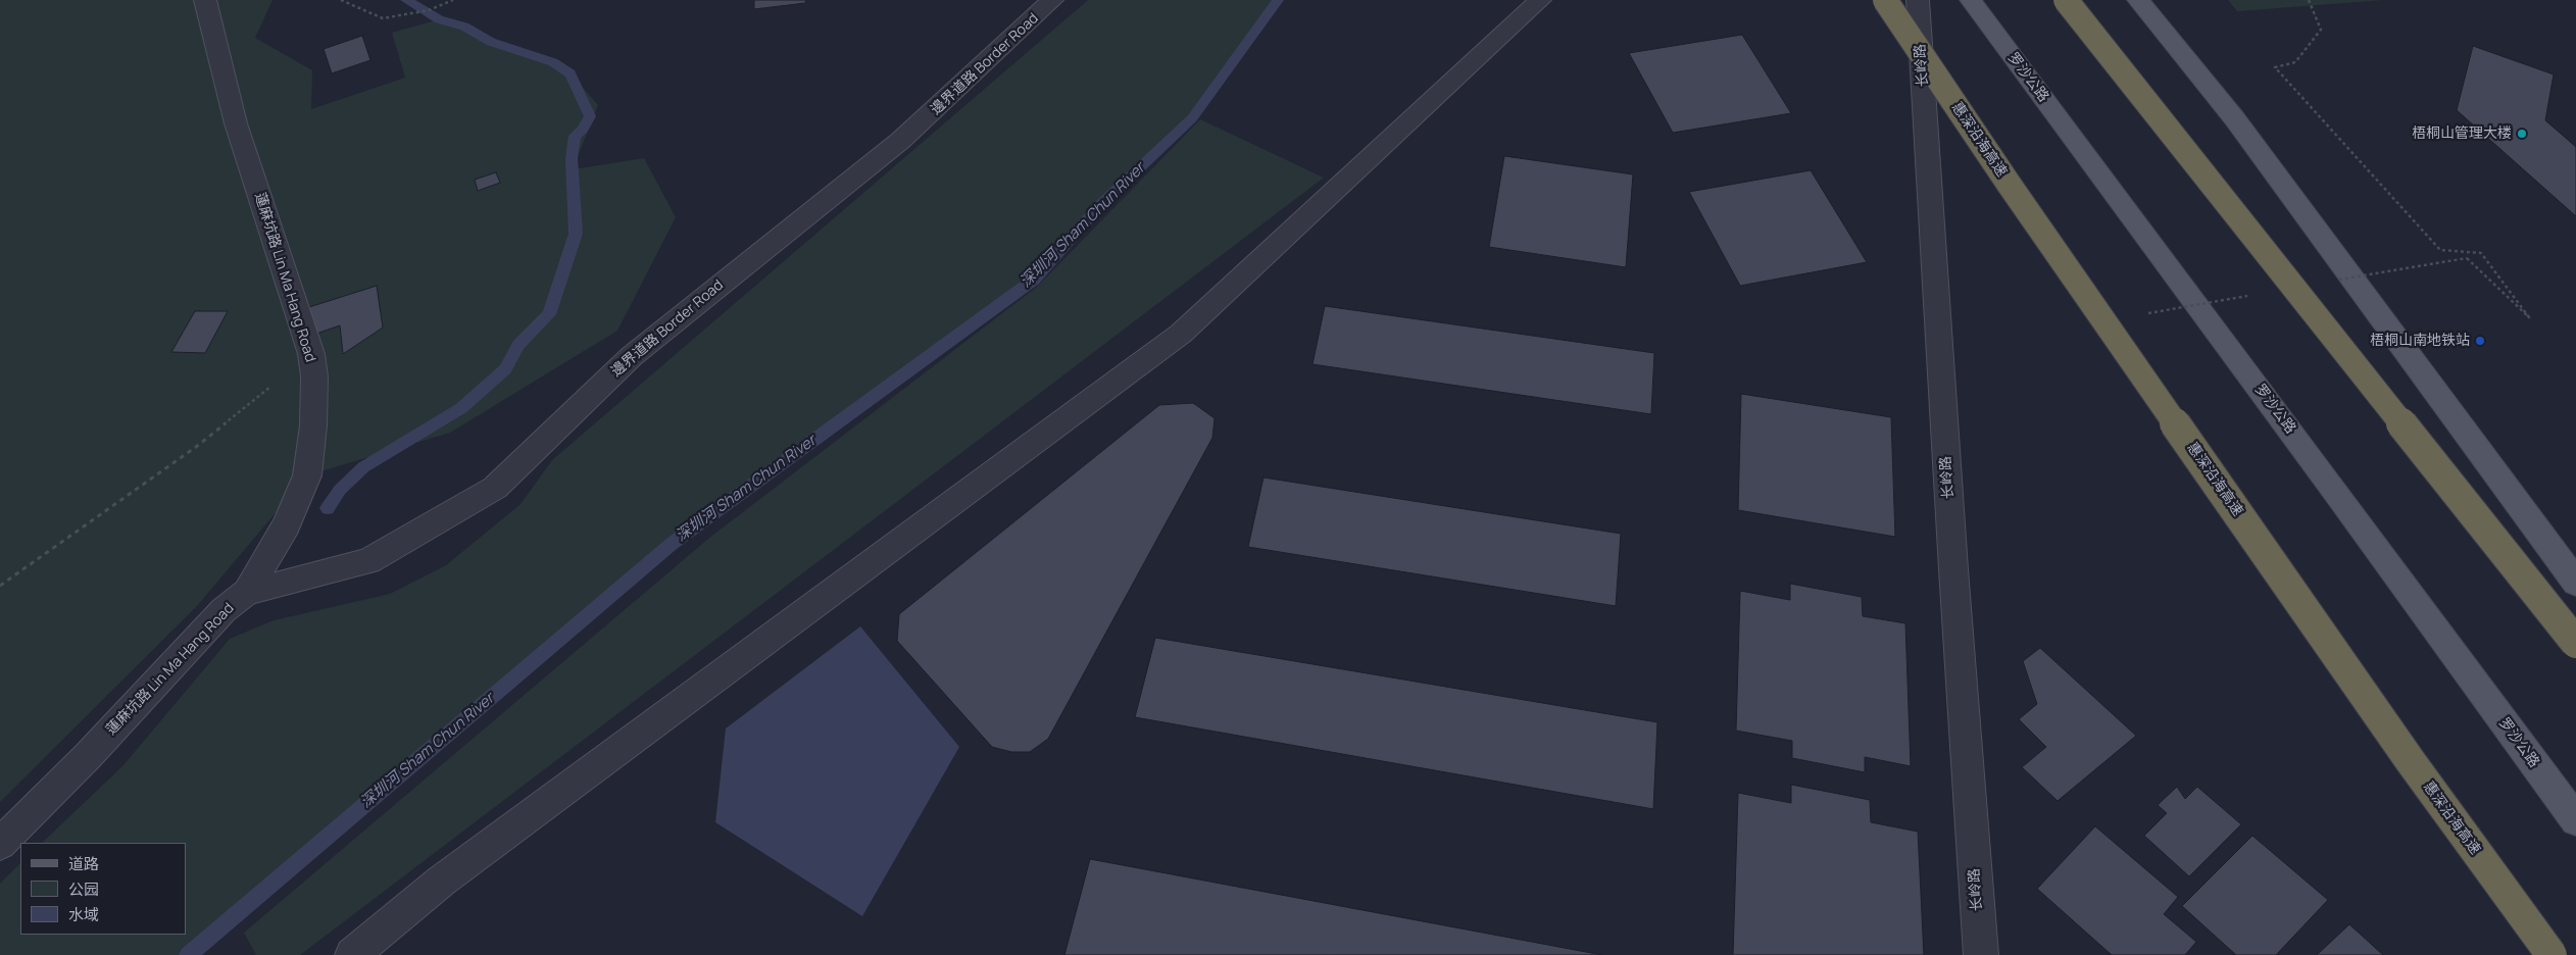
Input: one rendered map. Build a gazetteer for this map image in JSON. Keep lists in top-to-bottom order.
{
  "streets": {
    "highway": ["惠深沿海高速"],
    "main road": ["罗沙公路"],
    "street": ["邊界道路 Border Road", "长岭路", "蓮麻坑路 Lin Ma Hang Road"]
  },
  "crossings": [
    ["邊界道路 Border Road", "蓮麻坑路 Lin Ma Hang Road"]
  ],
  "water": ["深圳河 Sham Chun River"],
  "places": ["梧桐山管理大楼", "梧桐山南地铁站"],
  "legend": ["道路", "公园", "水域"]
}
